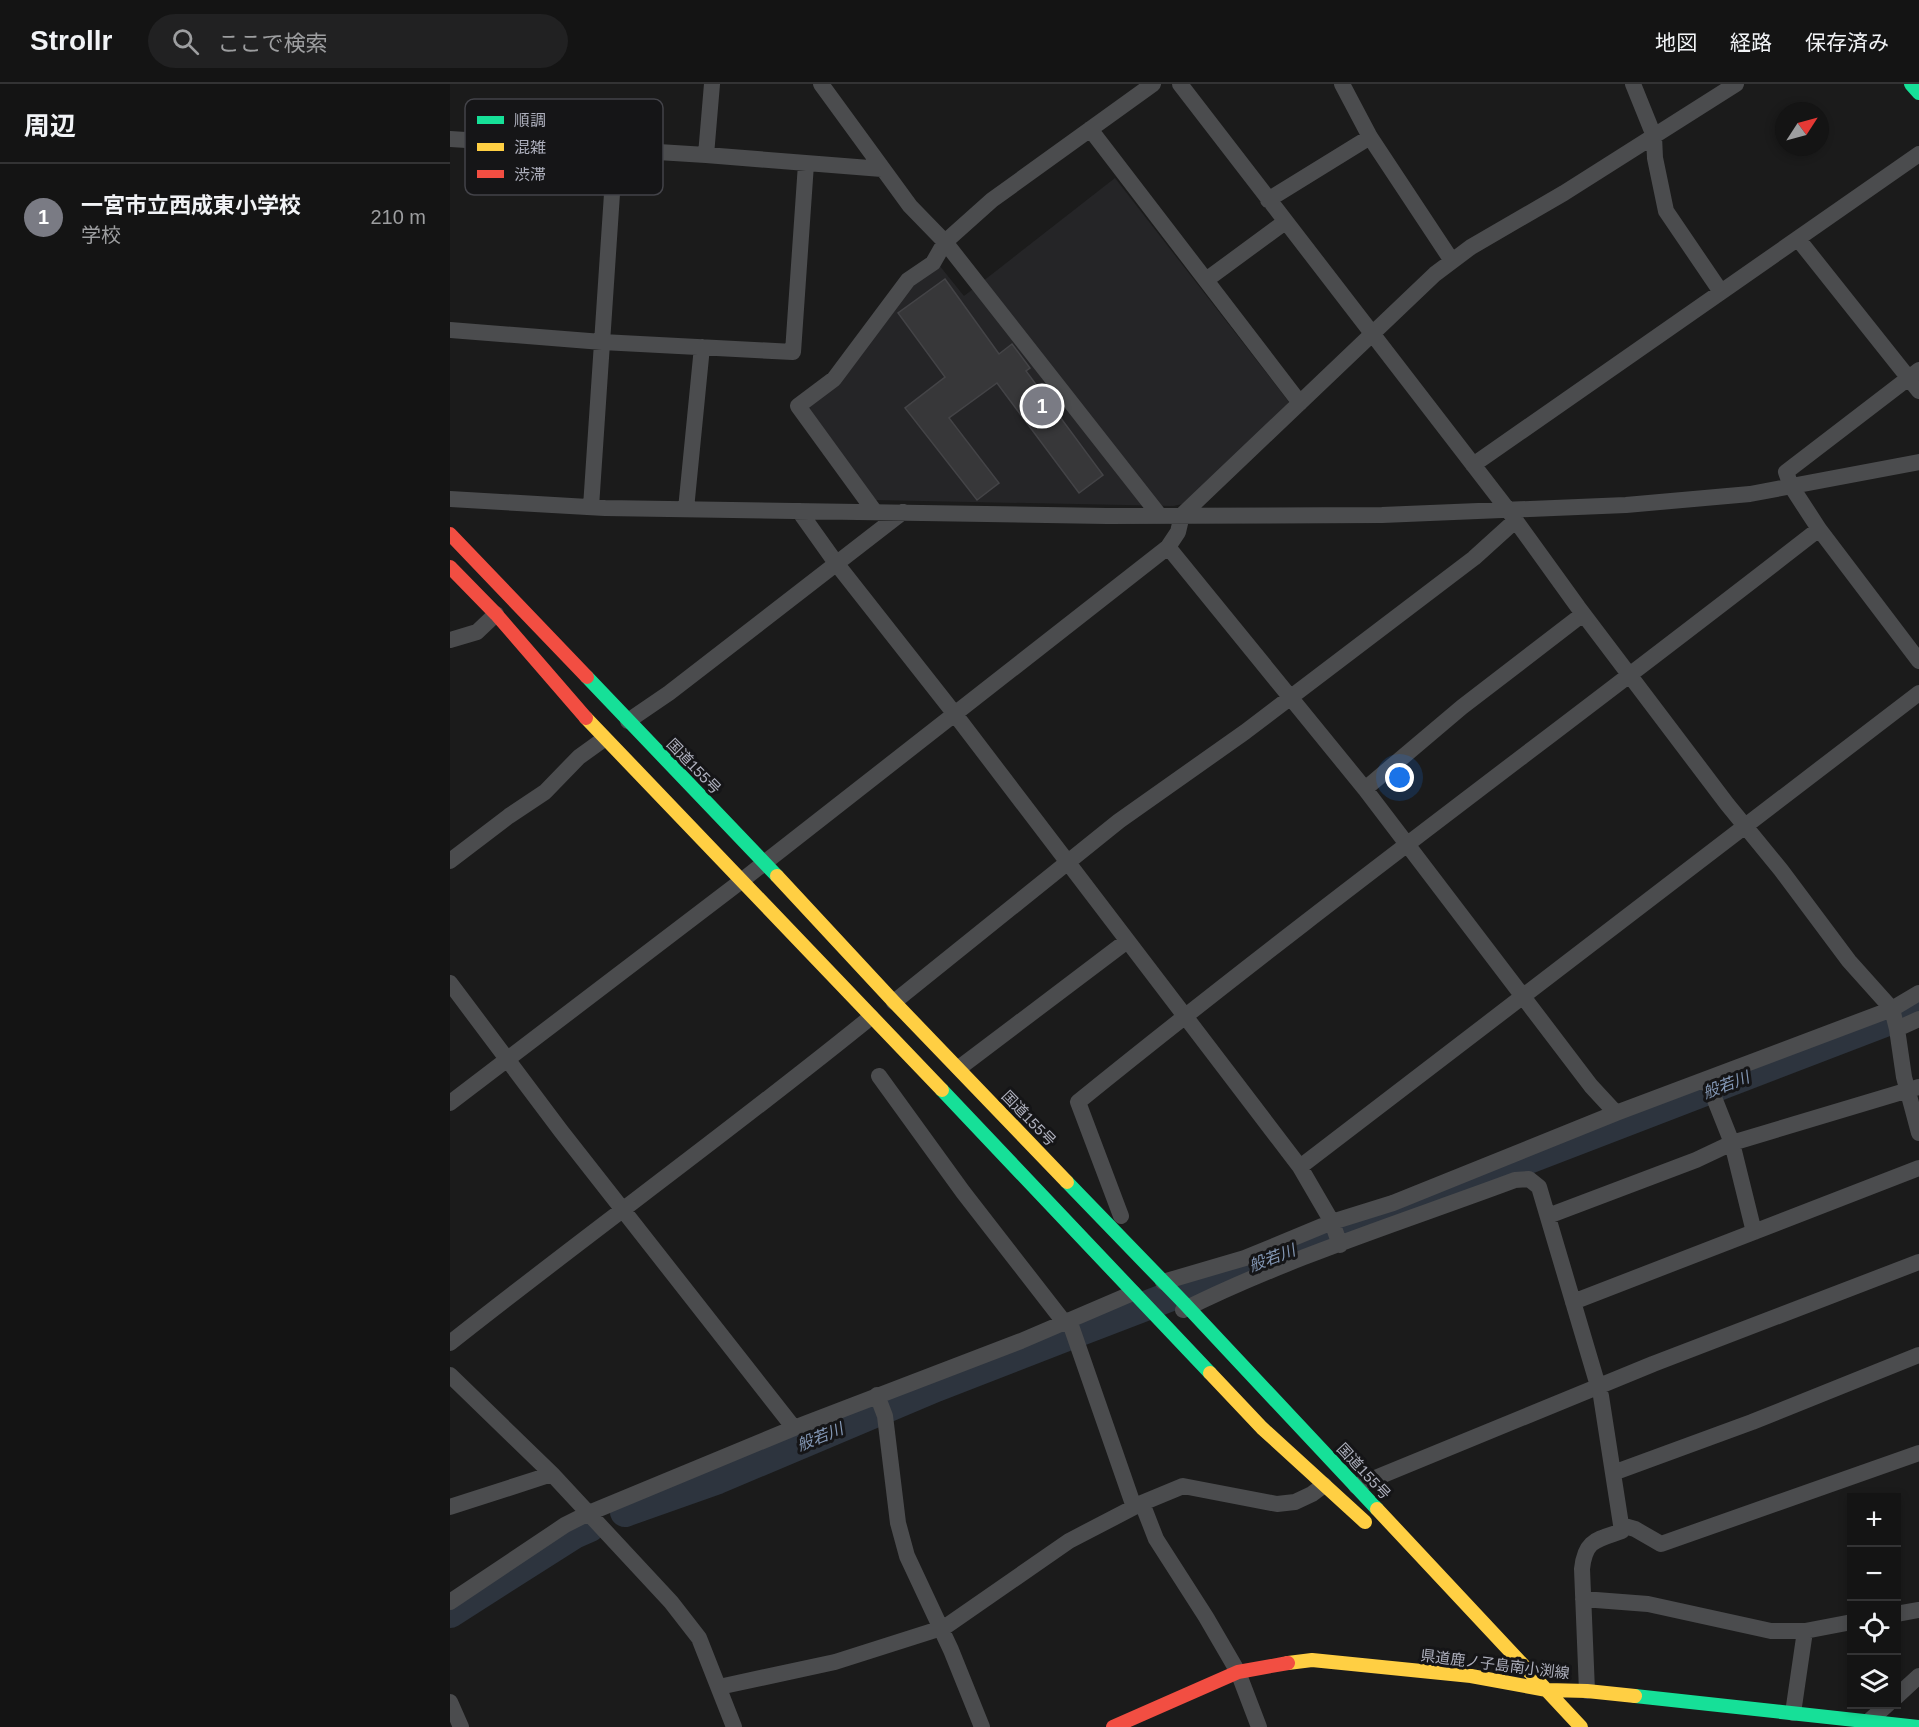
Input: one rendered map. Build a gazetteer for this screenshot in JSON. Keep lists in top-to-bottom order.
{
  "streets": {
    "main road": ["国道155号", "県道鹿ノ子島南小渕線"]
  },
  "crossings": [
    ["国道155号", "県道鹿ノ子島南小渕線"]
  ],
  "water": ["般若川"],
  "legend": ["順調", "混雑", "渋滞"],
  "north": "top right",
  "page": {
    "header": "Strollr",
    "search": "ここで検索",
    "nav": ["地図", "経路", "保存済み"],
    "heading": "周辺",
    "list": [
      {
        "mark": "1",
        "name": "一宮市立西成東小学校",
        "note": "学校",
        "value": "210 m"
      }
    ],
    "pins": "1",
    "map_buttons": ["+", "−"]
  }
}
